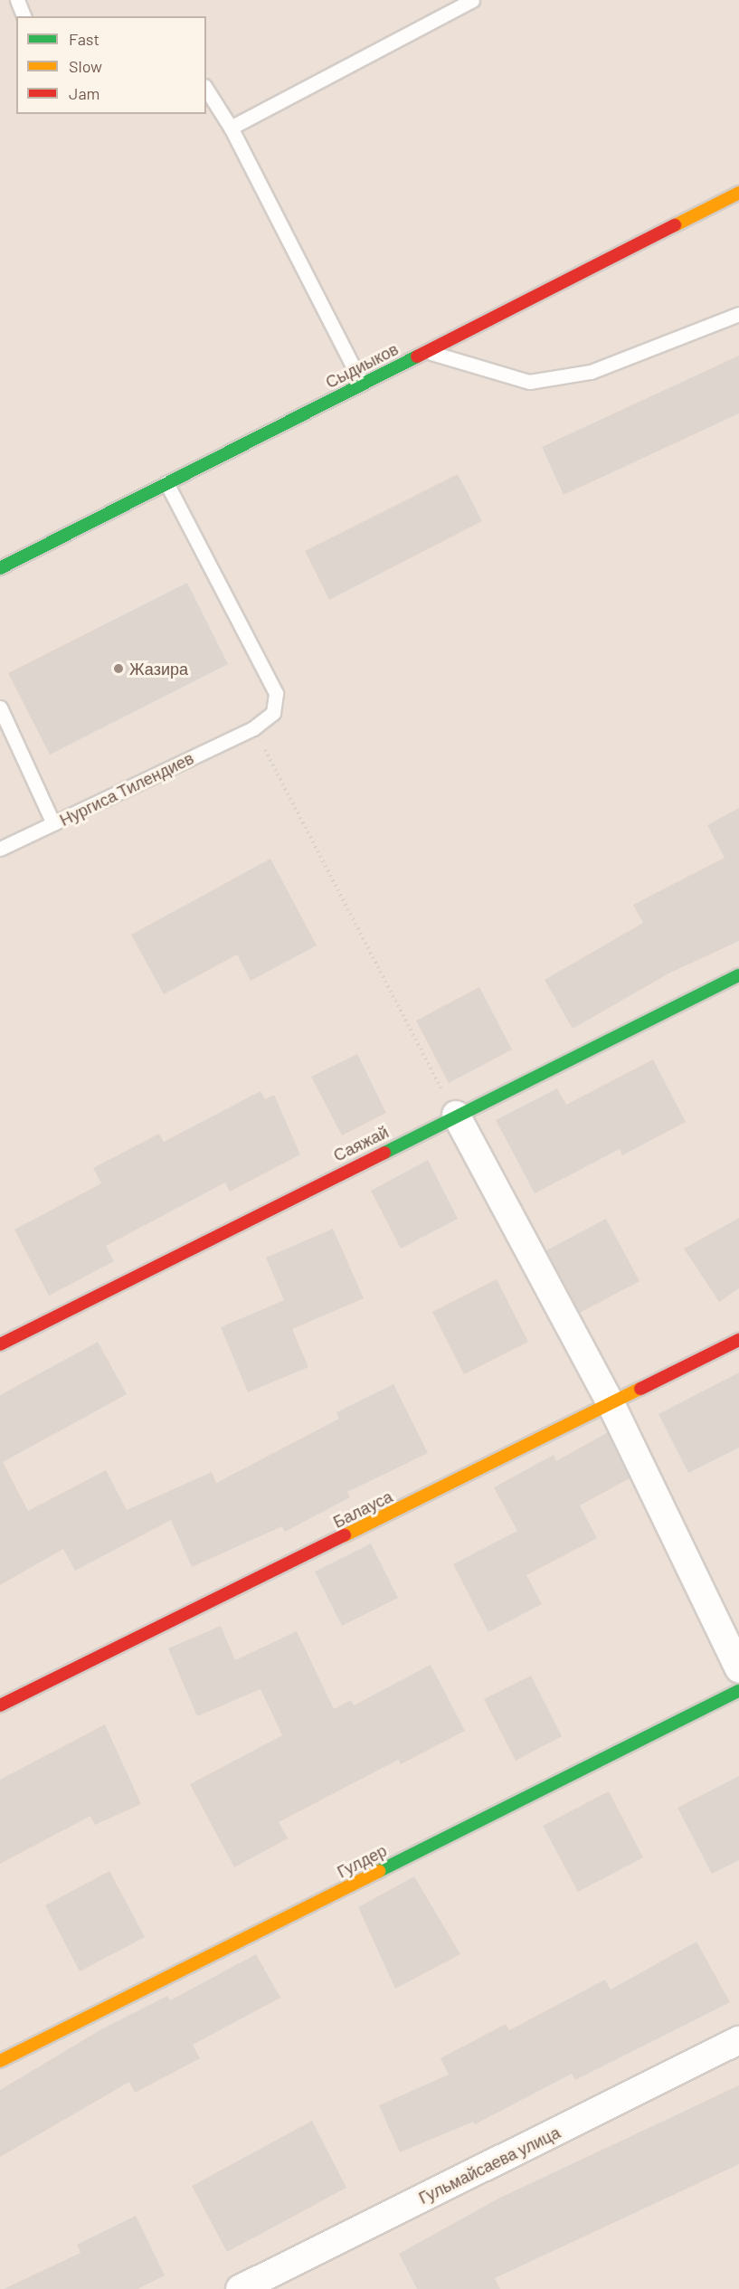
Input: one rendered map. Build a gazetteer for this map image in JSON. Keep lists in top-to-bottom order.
{
  "streets": {
    "street": [
      "Сыдиыков",
      "Саяжай",
      "Балауса",
      "Гулдер",
      "Гульмайсаева улица"
    ],
    "lane": ["Нургиса Тилендиев"]
  },
  "crossings": [
    ["Сыдиыков", "Нургиса Тилендиев"]
  ],
  "places": ["Жазира"],
  "legend": ["Fast", "Slow", "Jam"]
}
